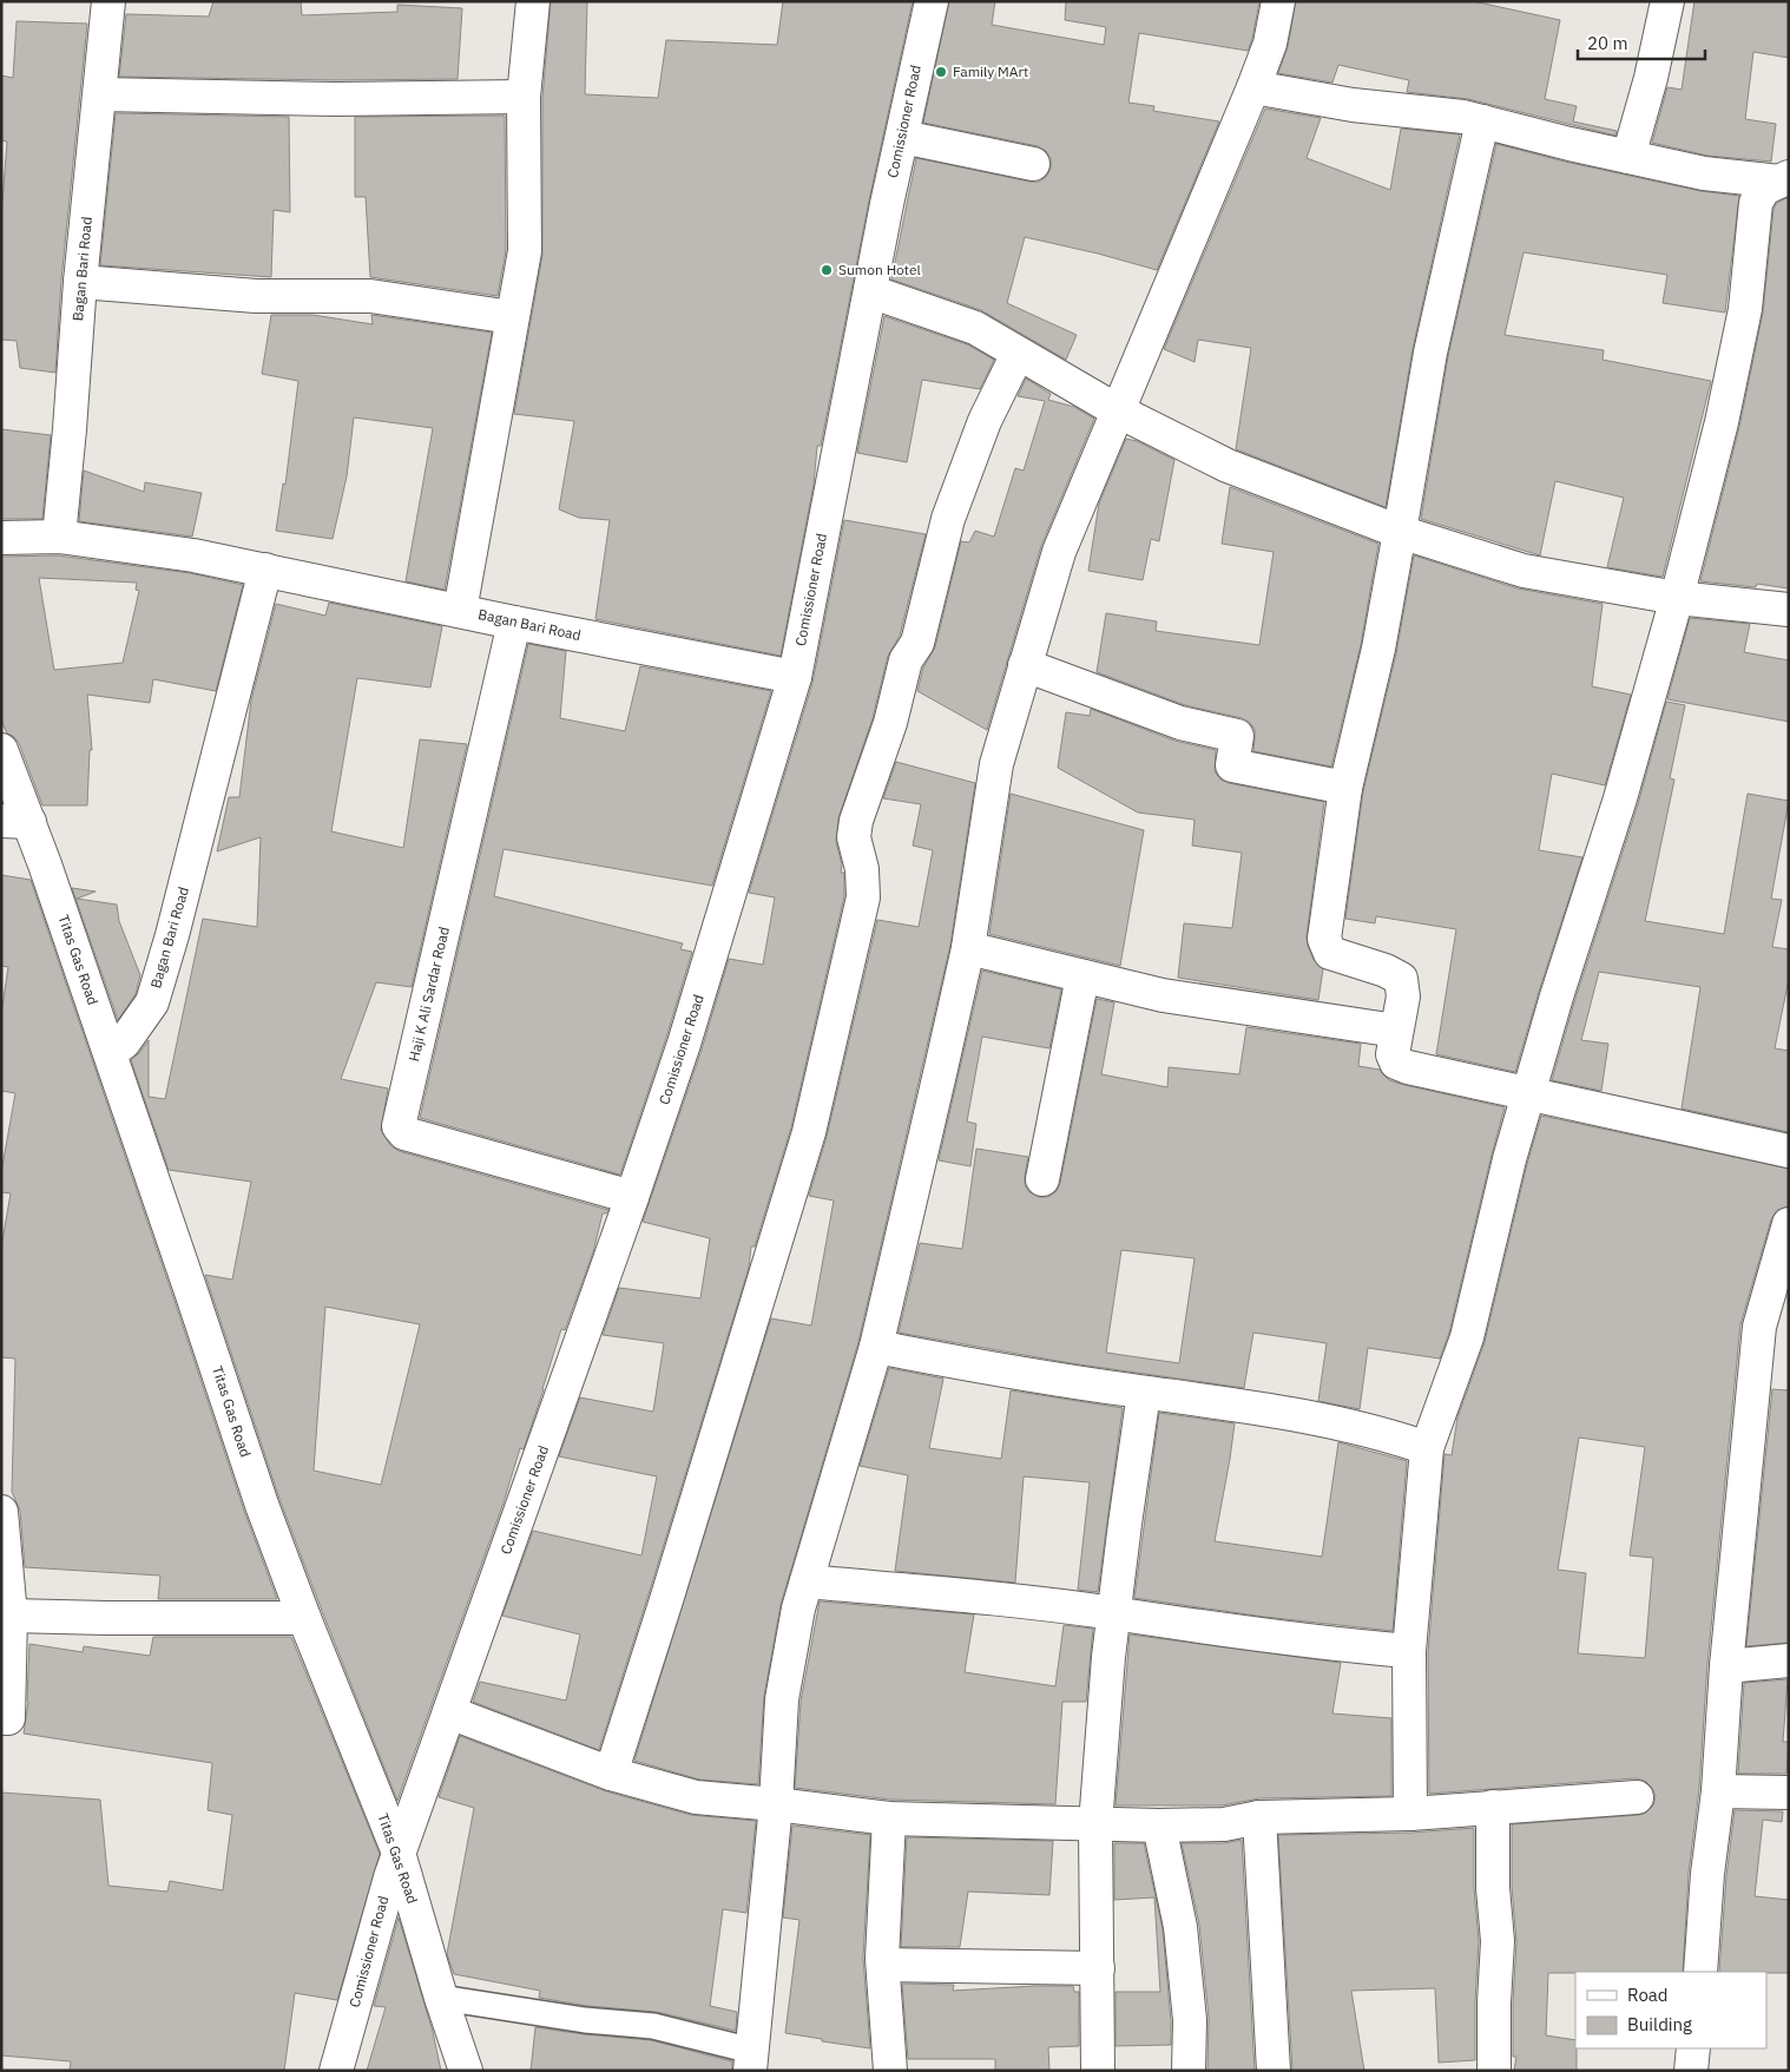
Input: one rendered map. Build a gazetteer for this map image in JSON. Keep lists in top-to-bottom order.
{
  "streets": {
    "street": [
      "Comissioner Road",
      "Bagan Bari Road",
      "Titas Gas Road",
      "Haji K Ali Sardar Road"
    ]
  },
  "crossings": [
    ["Comissioner Road", "Bagan Bari Road"],
    ["Comissioner Road", "Titas Gas Road"],
    ["Comissioner Road", "Haji K Ali Sardar Road"],
    ["Bagan Bari Road", "Titas Gas Road"],
    ["Bagan Bari Road", "Haji K Ali Sardar Road"]
  ],
  "places": ["Family MArt", "Sumon Hotel"],
  "legend": ["Road", "Building"],
  "scale_bar": "20 m"
}
